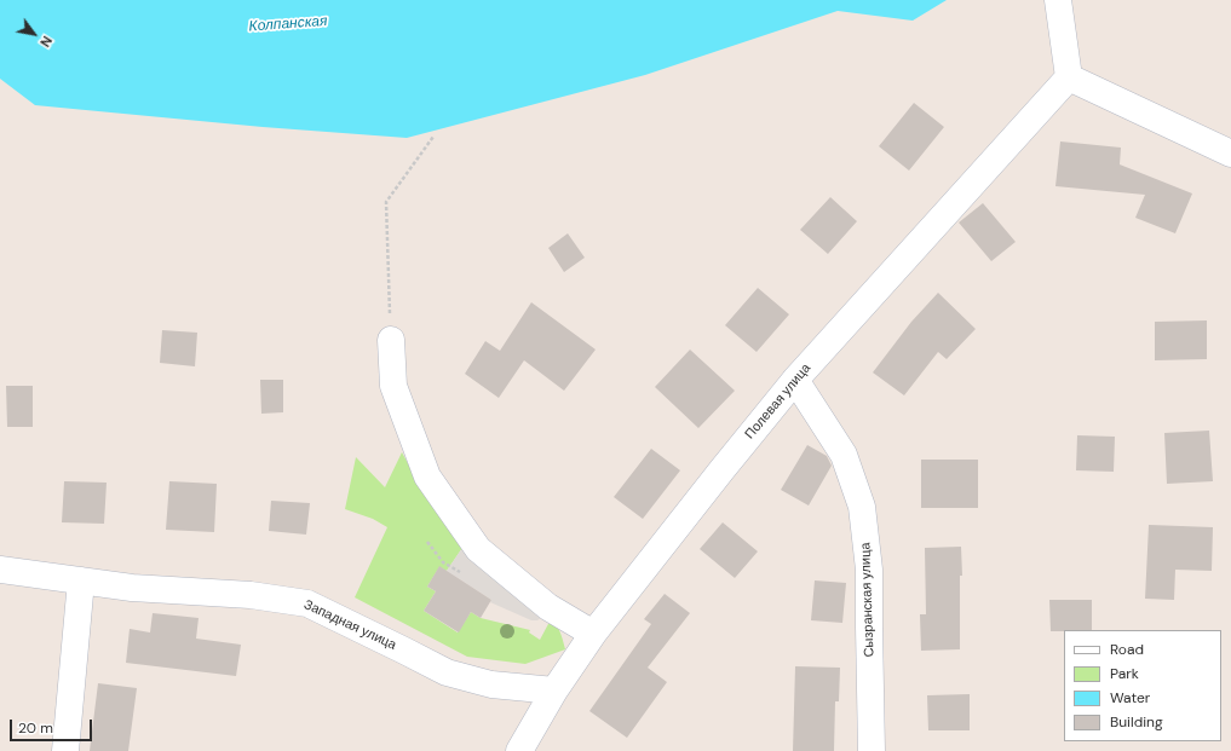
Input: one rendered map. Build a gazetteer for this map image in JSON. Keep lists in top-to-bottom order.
{
  "streets": {
    "street": ["Полевая улица", "Сызранская улица", "Западная улица"]
  },
  "crossings": [
    ["Полевая улица", "Сызранская улица"],
    ["Полевая улица", "Западная улица"]
  ],
  "water": ["Колпанская"],
  "legend": [
    "Road",
    "Park",
    "Water",
    "Building"
  ],
  "scale_bar": "20 m",
  "north": "bottom right"
}
